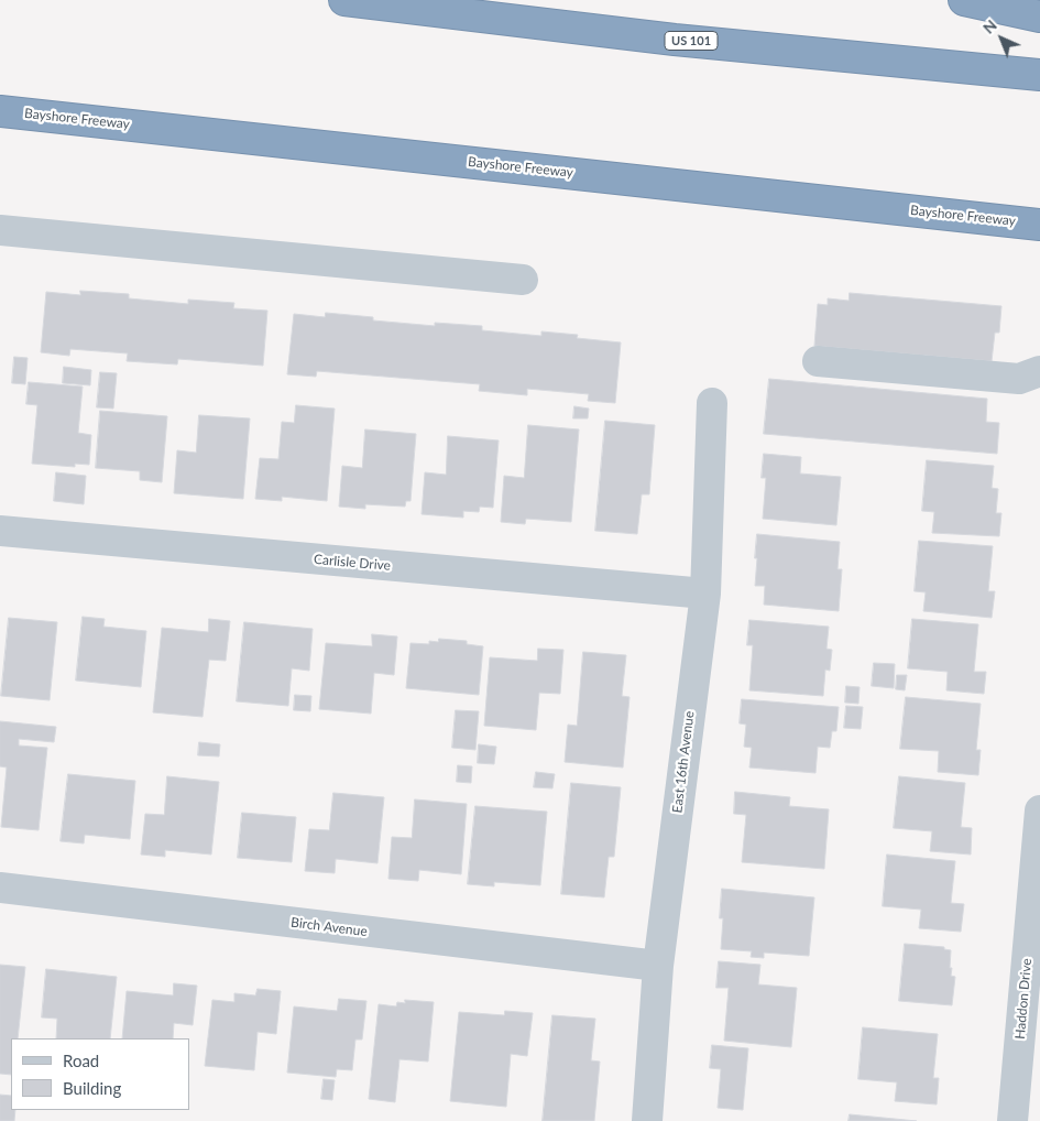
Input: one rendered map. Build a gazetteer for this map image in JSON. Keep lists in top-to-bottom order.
{
  "streets": {
    "highway": ["US 101", "Bayshore Freeway"],
    "street": [
      "Carlisle Drive",
      "East 16th Avenue",
      "Birch Avenue",
      "Haddon Drive"
    ]
  },
  "crossings": [
    ["Carlisle Drive", "East 16th Avenue"],
    ["East 16th Avenue", "Birch Avenue"]
  ],
  "legend": ["Road", "Building"],
  "north": "top left"
}
